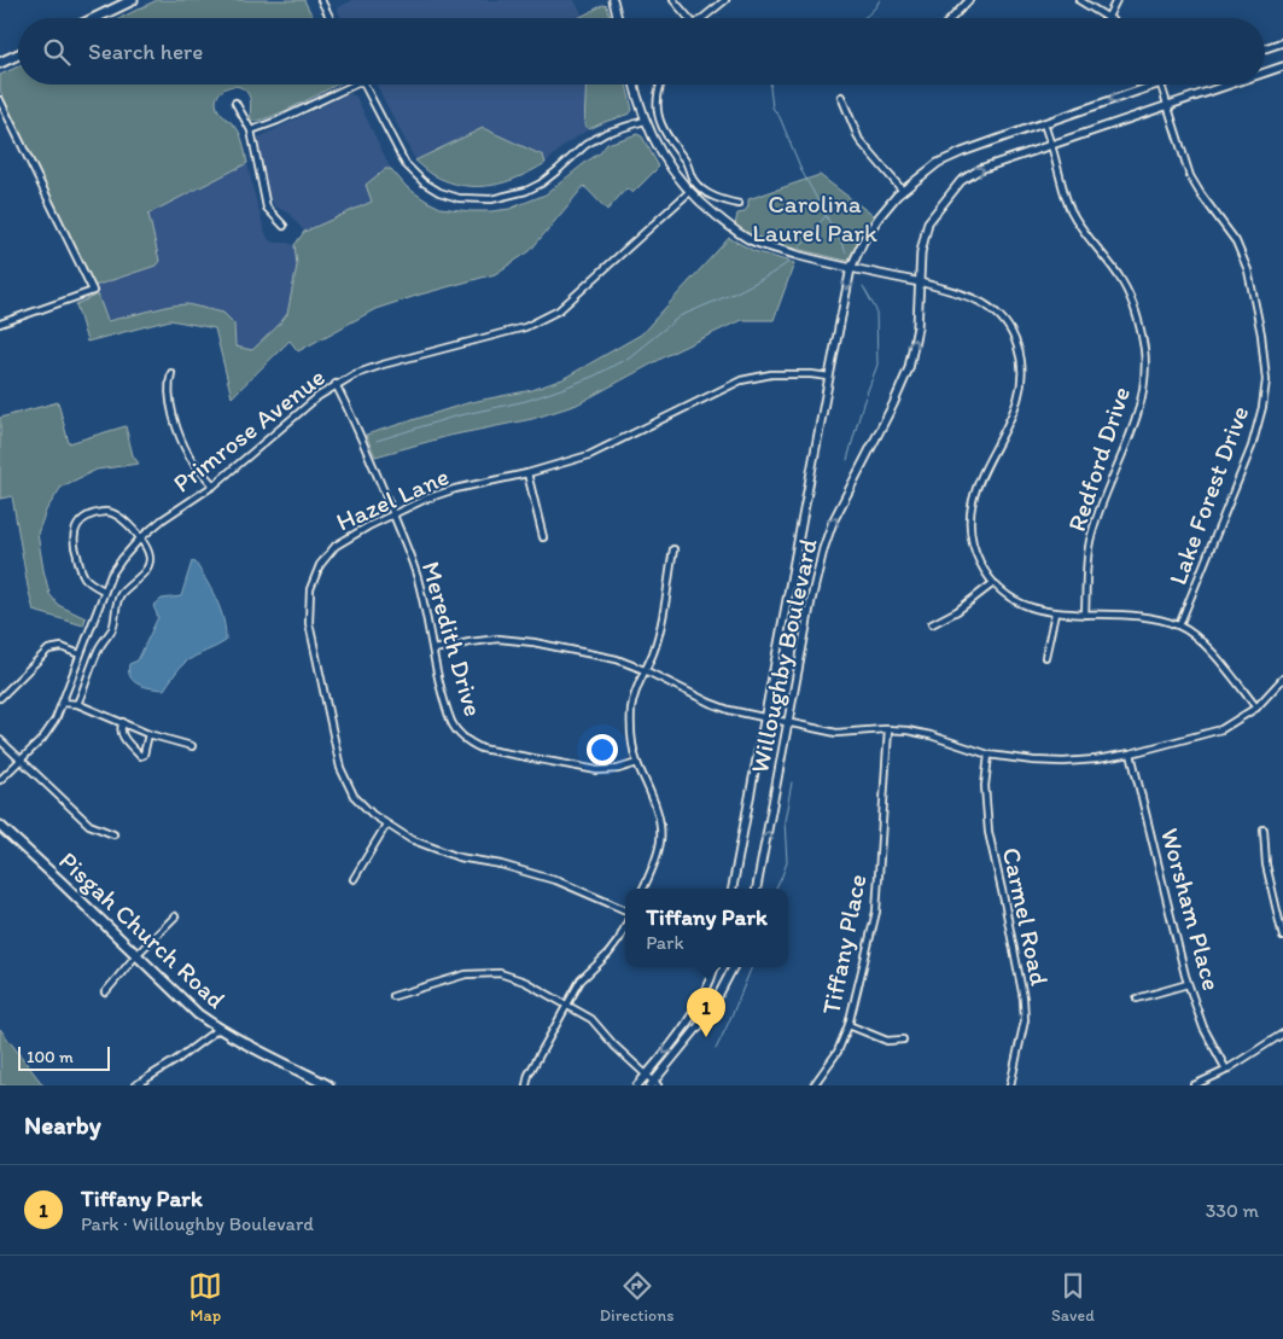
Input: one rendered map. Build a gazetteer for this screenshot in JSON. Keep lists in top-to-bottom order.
{
  "streets": {
    "main road": ["Pisgah Church Road"],
    "street": [
      "Primrose Avenue",
      "Redford Drive",
      "Lake Forest Drive",
      "Hazel Lane",
      "Meredith Drive",
      "Willoughby Boulevard",
      "Worsham Place",
      "Carmel Road",
      "Tiffany Place"
    ]
  },
  "crossings": [
    ["Primrose Avenue", "Meredith Drive"],
    ["Redford Drive", "Willoughby Boulevard"],
    ["Lake Forest Drive", "Willoughby Boulevard"],
    ["Hazel Lane", "Meredith Drive"],
    ["Hazel Lane", "Willoughby Boulevard"]
  ],
  "parks": ["Carolina Laurel Park"],
  "scale_bar": "100 m",
  "page": {
    "search": "Search here",
    "popup": ["Tiffany Park", "Park"],
    "pins": "1",
    "scale": "100 m",
    "heading": "Nearby",
    "list": [
      {
        "mark": "1",
        "name": "Tiffany Park",
        "note": "Park · Willoughby Boulevard",
        "value": "330 m"
      }
    ],
    "nav": ["Map", "Directions", "Saved"]
  }
}
